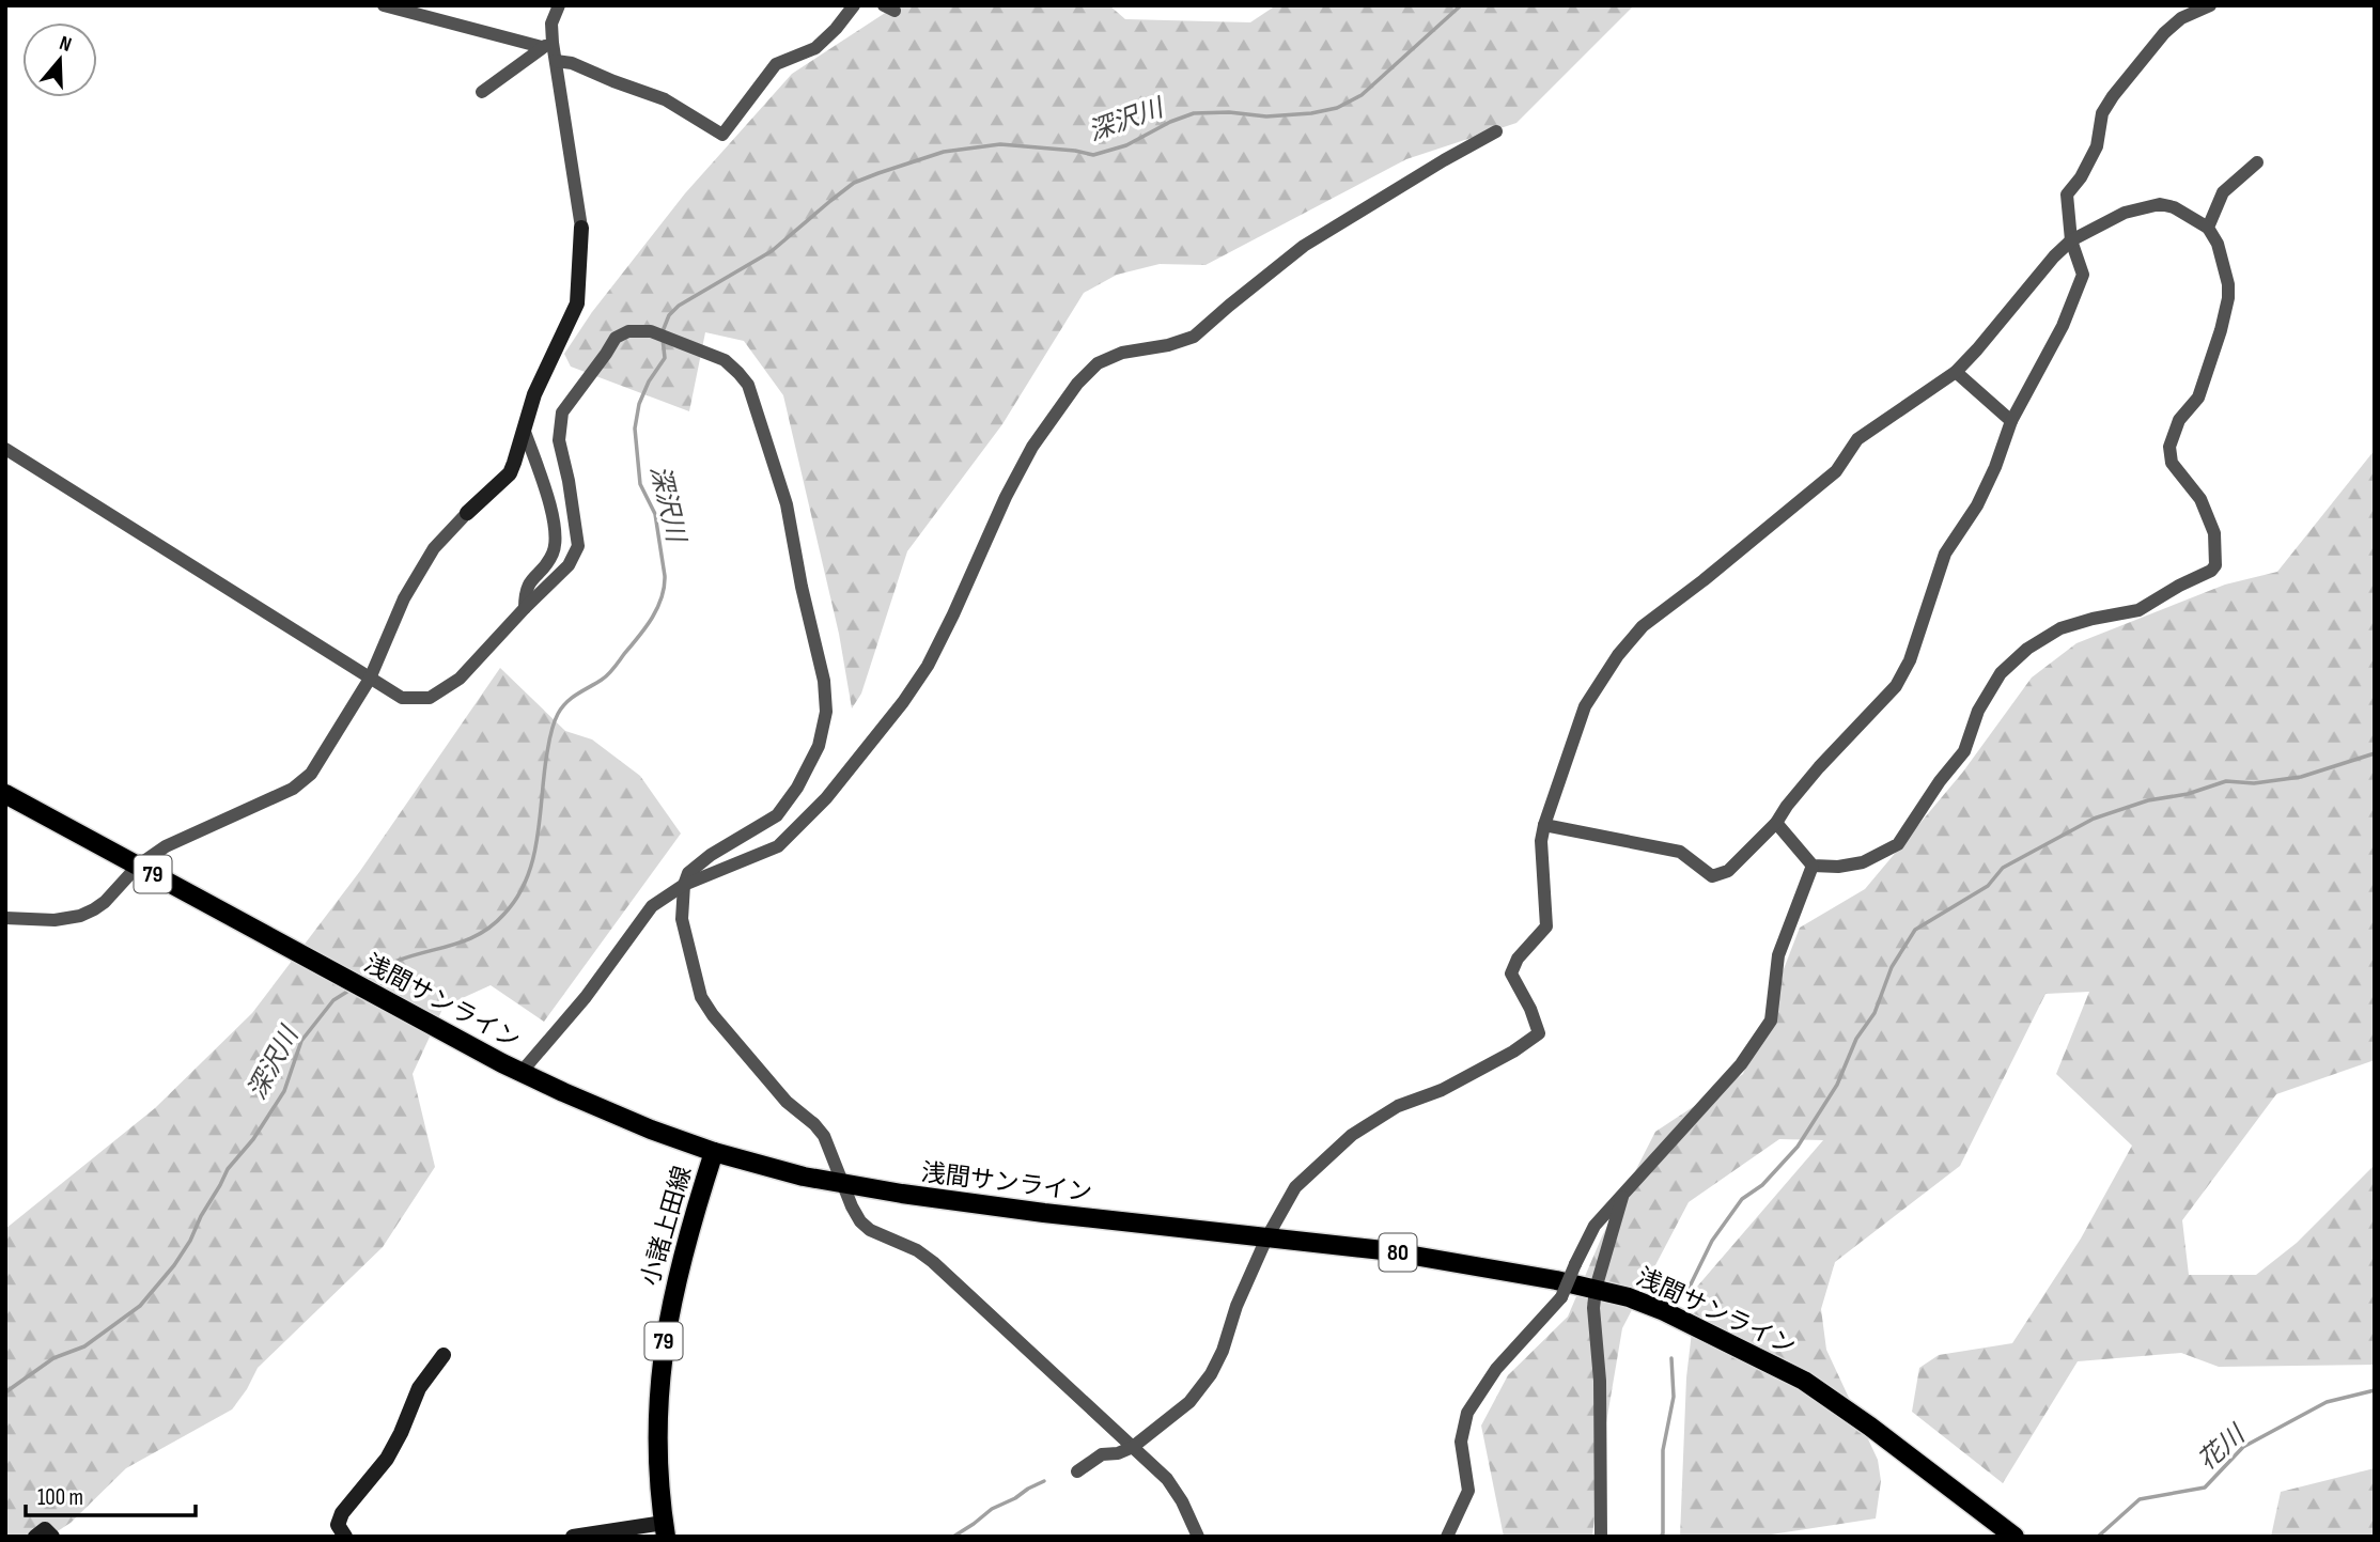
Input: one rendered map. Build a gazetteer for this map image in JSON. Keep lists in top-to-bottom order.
{
  "streets": {
    "main road": [
      "79",
      "浅間サンライン",
      "小諸上田線",
      "80"
    ]
  },
  "crossings": [
    ["浅間サンライン", "小諸上田線"]
  ],
  "water": ["深沢川", "花川"],
  "scale_bar": "100 m",
  "north": "top"
}
